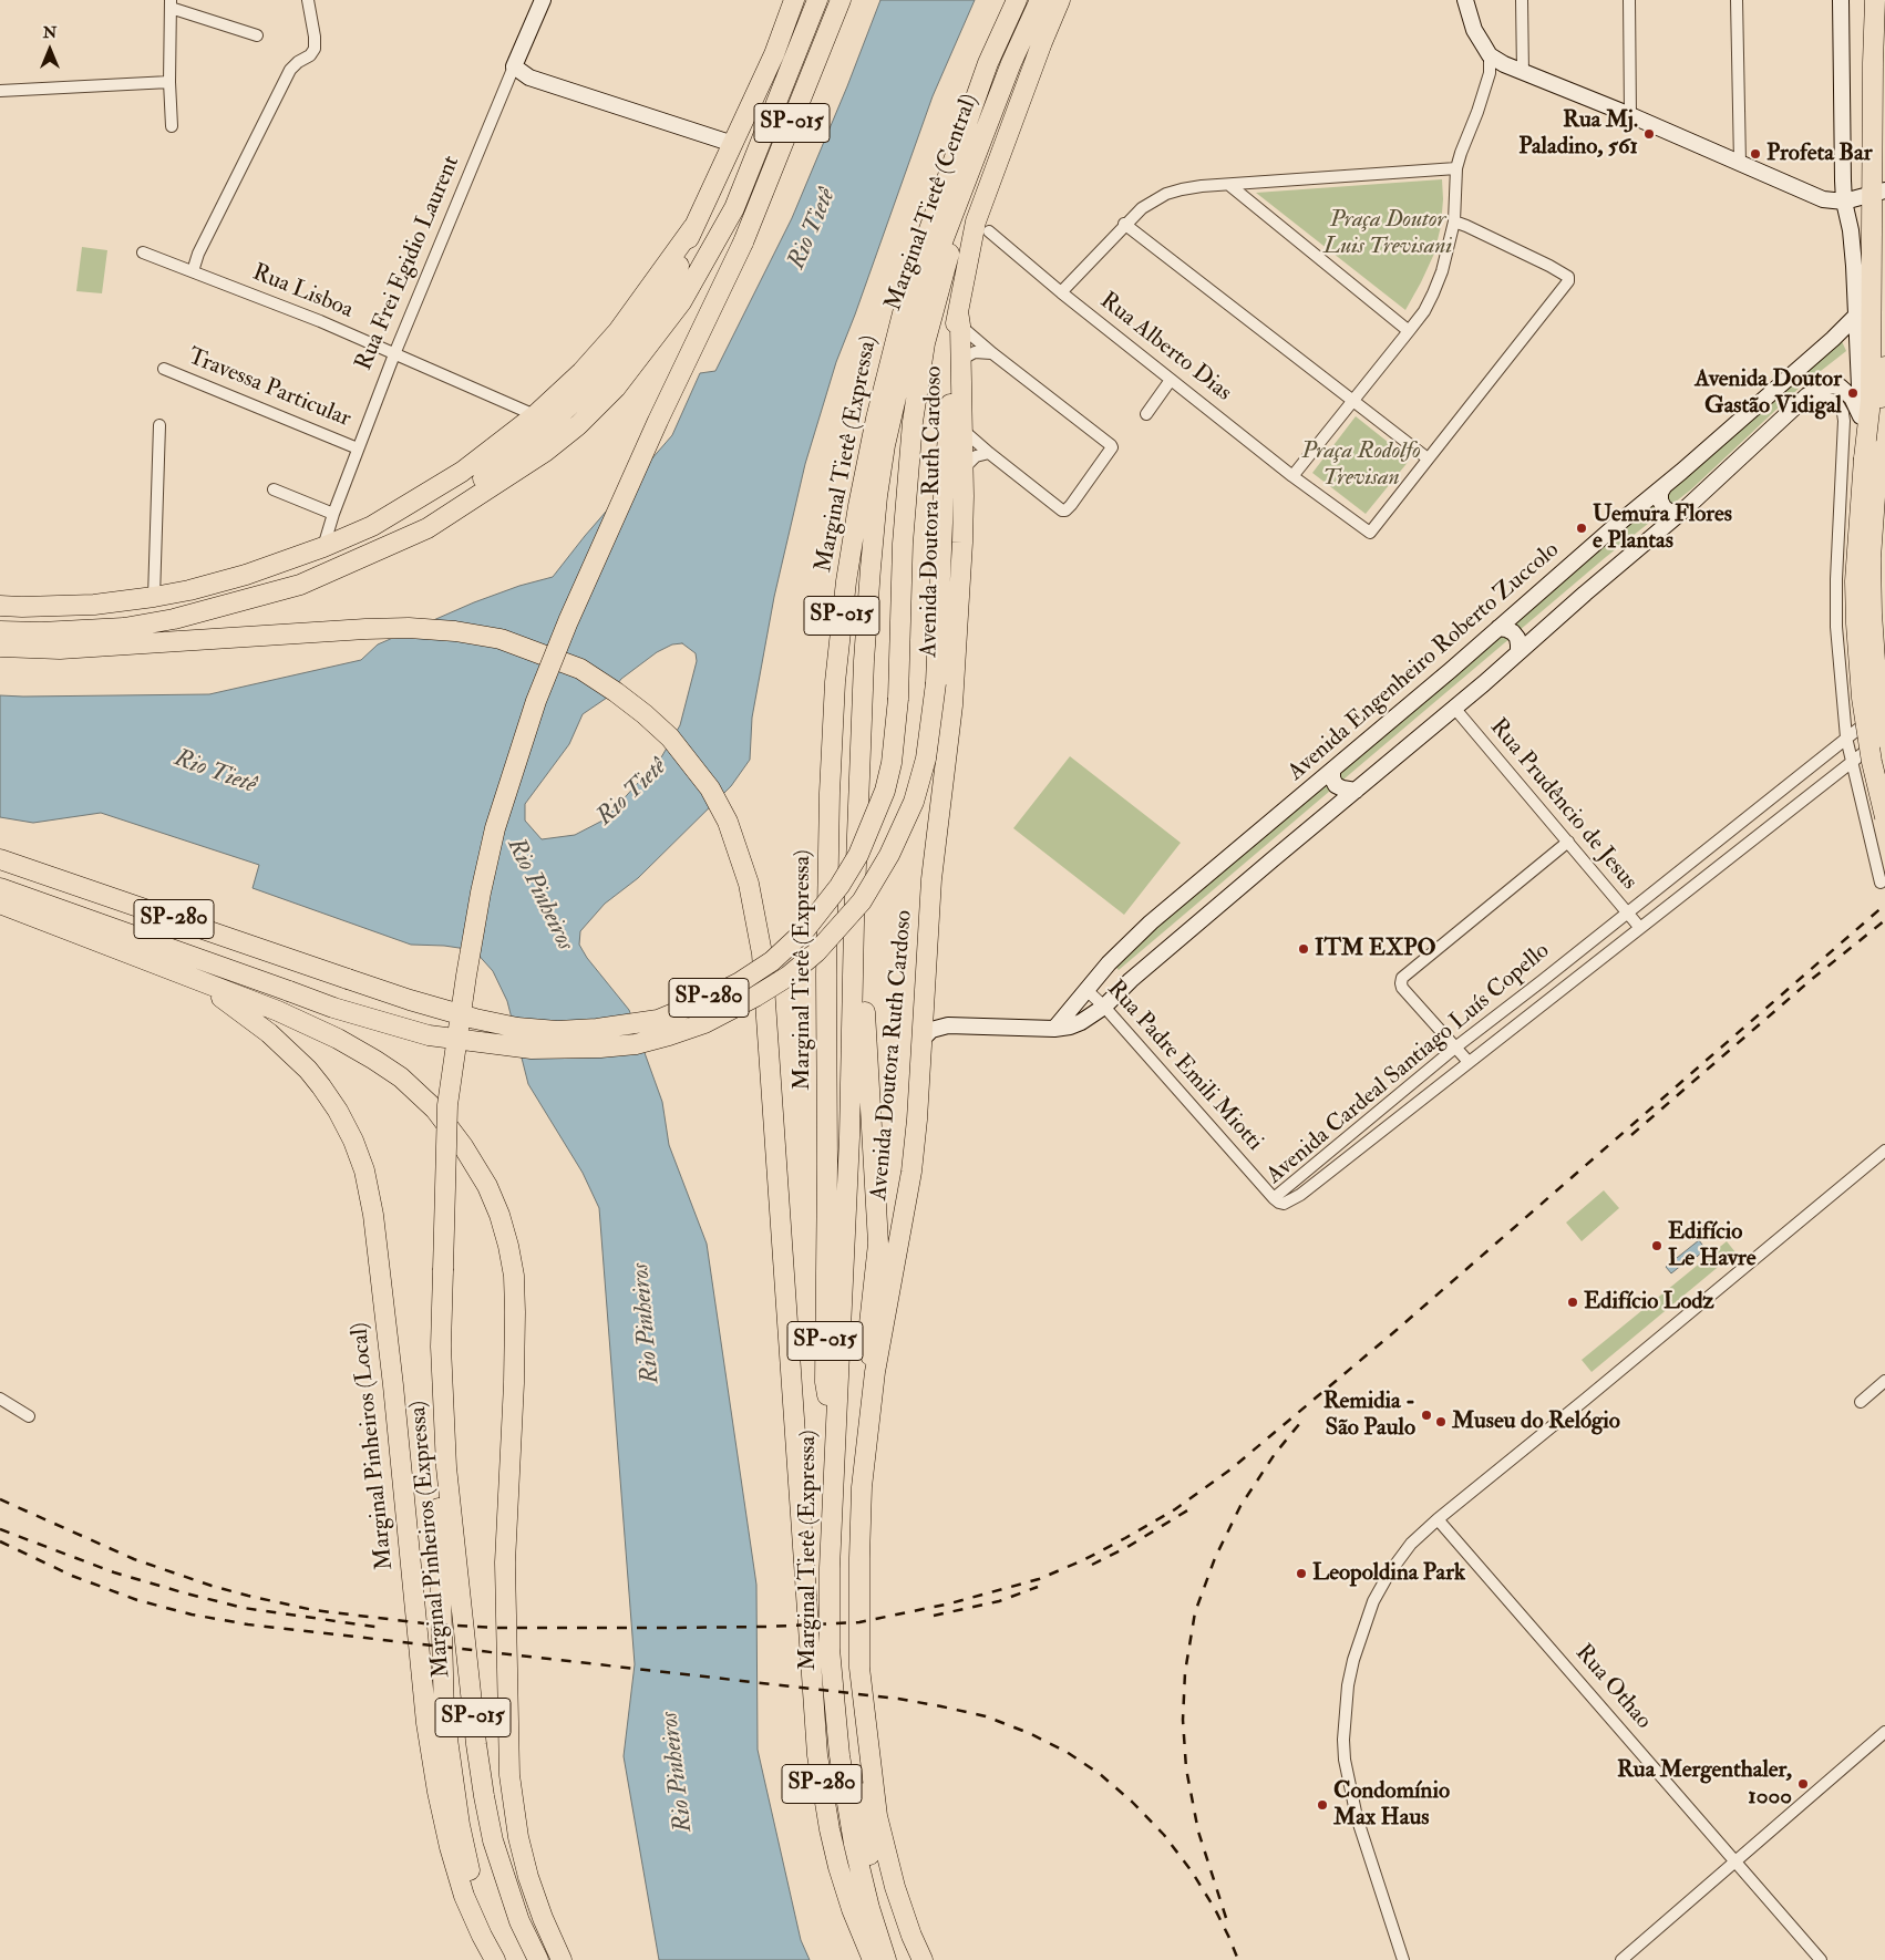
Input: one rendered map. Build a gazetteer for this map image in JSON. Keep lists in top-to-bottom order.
{
  "streets": {
    "highway": [
      "SP-015",
      "Marginal Tietê (Central)",
      "Marginal Tietê (Expressa)",
      "Avenida Doutora Ruth Cardoso",
      "SP-280",
      "Marginal Pinheiros (Local)",
      "Marginal Pinheiros (Expressa)"
    ],
    "street": [
      "Rua Frei Egidio Laurent",
      "Rua Lisboa",
      "Rua Alberto Dias",
      "Travessa Particular",
      "Avenida Engenheiro Roberto Zuccolo",
      "Rua Prudêncio de Jesus",
      "Avenida Cardeal Santiago Luís Copello",
      "Rua Padre Emili Miotti",
      "Rua Othao"
    ]
  },
  "crossings": [
    ["SP-015", "Marginal Tietê (Central)"],
    ["SP-015", "SP-280"],
    ["Marginal Tietê (Central)", "Marginal Tietê (Expressa)"],
    ["Rua Frei Egidio Laurent", "Rua Lisboa"],
    ["Rua Frei Egidio Laurent", "Travessa Particular"],
    ["Avenida Engenheiro Roberto Zuccolo", "Rua Padre Emili Miotti"],
    ["Rua Prudêncio de Jesus", "Avenida Cardeal Santiago Luís Copello"],
    ["Avenida Cardeal Santiago Luís Copello", "Rua Padre Emili Miotti"]
  ],
  "water": ["Rio Tietê", "Rio Pinheiros"],
  "parks": ["Praça Doutor Luis Trevisani", "Praça Rodolfo Trevisan"],
  "places": [
    "Rua Mj. Paladino, 561",
    "Profeta Bar",
    "Avenida Doutor Gastão Vidigal",
    "Uemura Flores e Plantas",
    "ITM EXPO",
    "Edifício Le Havre",
    "Edifício Lodz",
    "Remidia - São Paulo",
    "Museu do Relógio",
    "Leopoldina Park",
    "Rua Mergenthaler, 1000",
    "Condomínio Max Haus"
  ],
  "north": "top"
}
